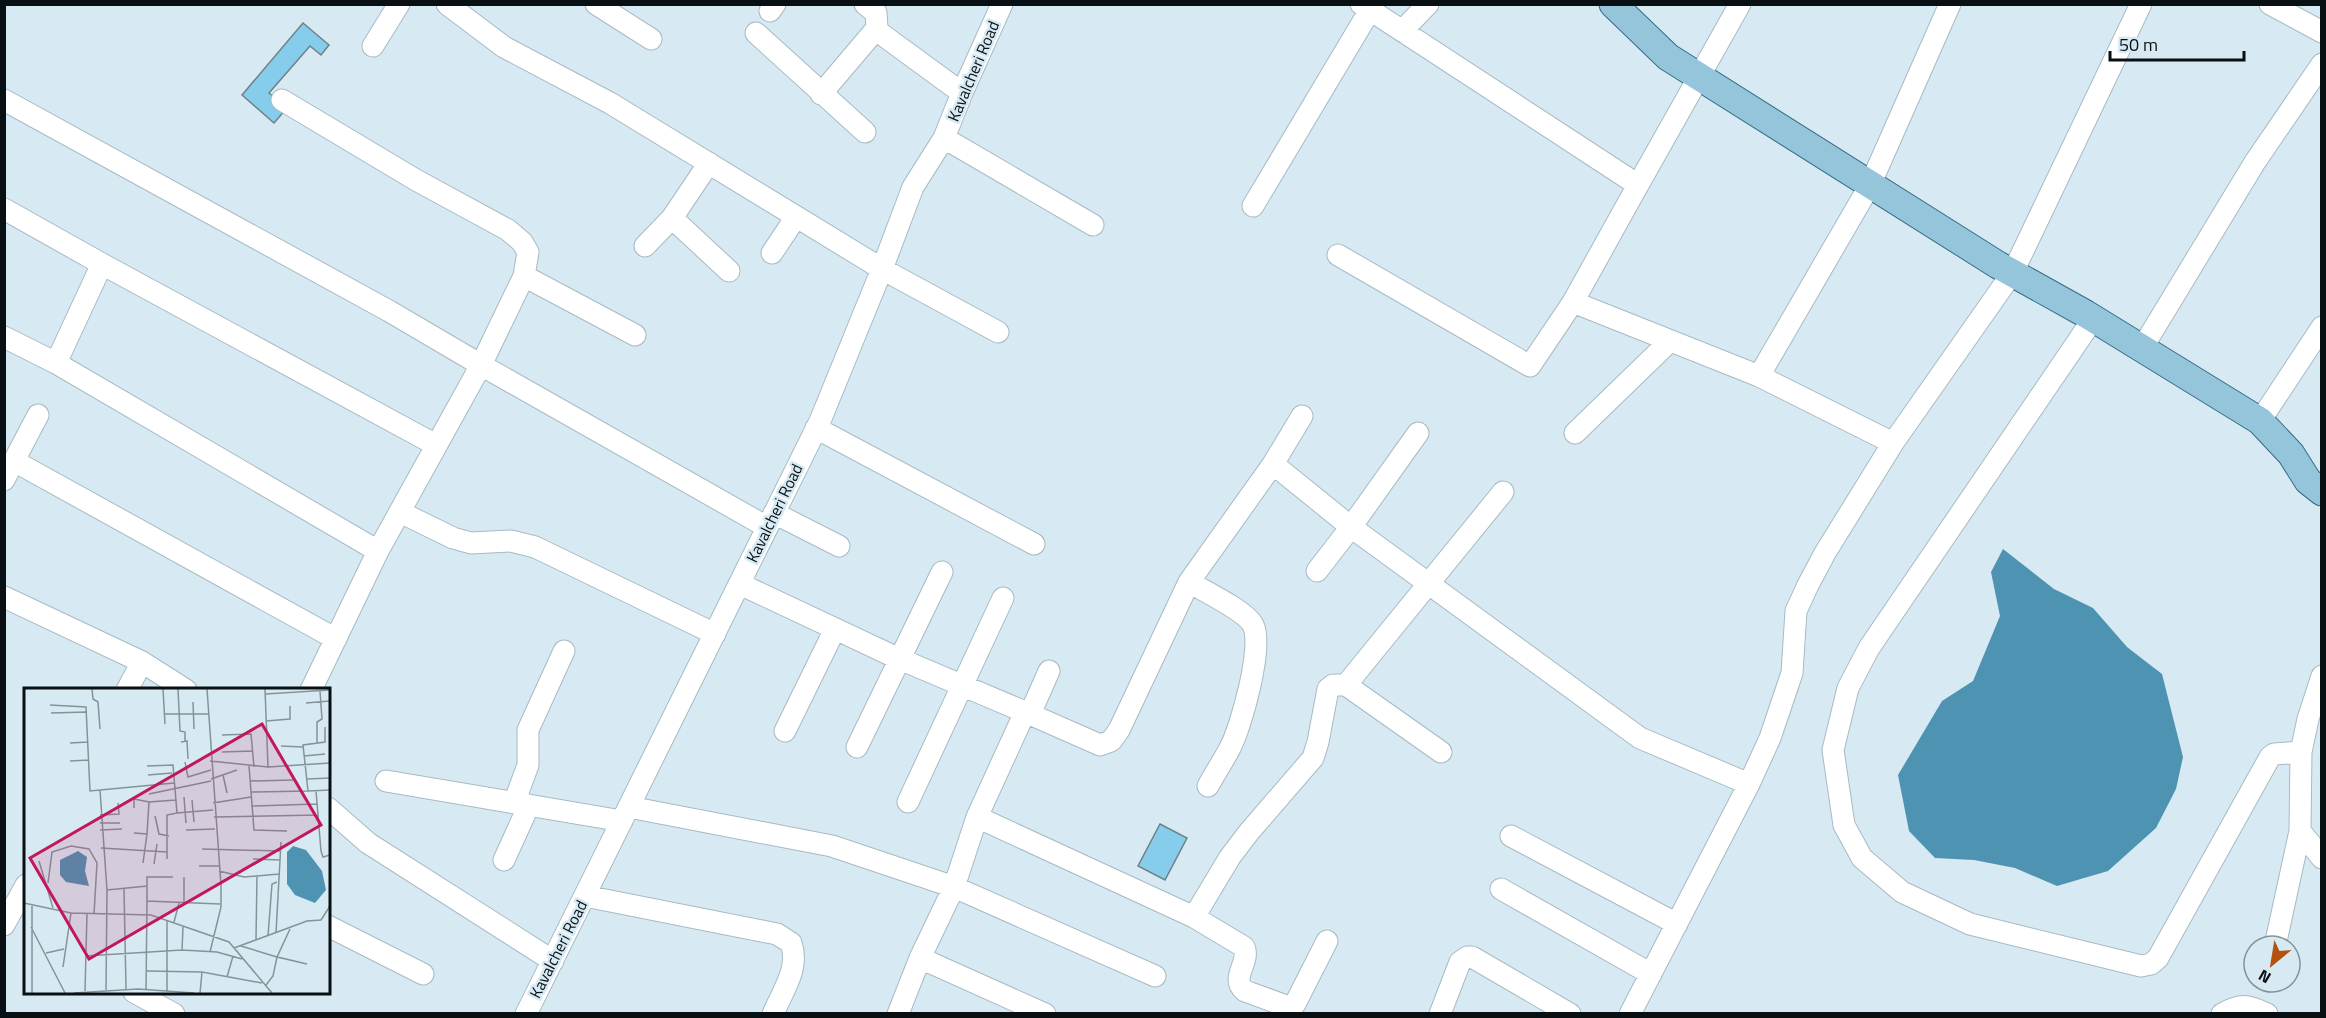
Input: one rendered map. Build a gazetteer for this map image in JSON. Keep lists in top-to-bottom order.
{
  "streets": {
    "street": ["Kavalcheri Road"]
  },
  "scale_bar": "50 m",
  "north": "bottom left"
}
